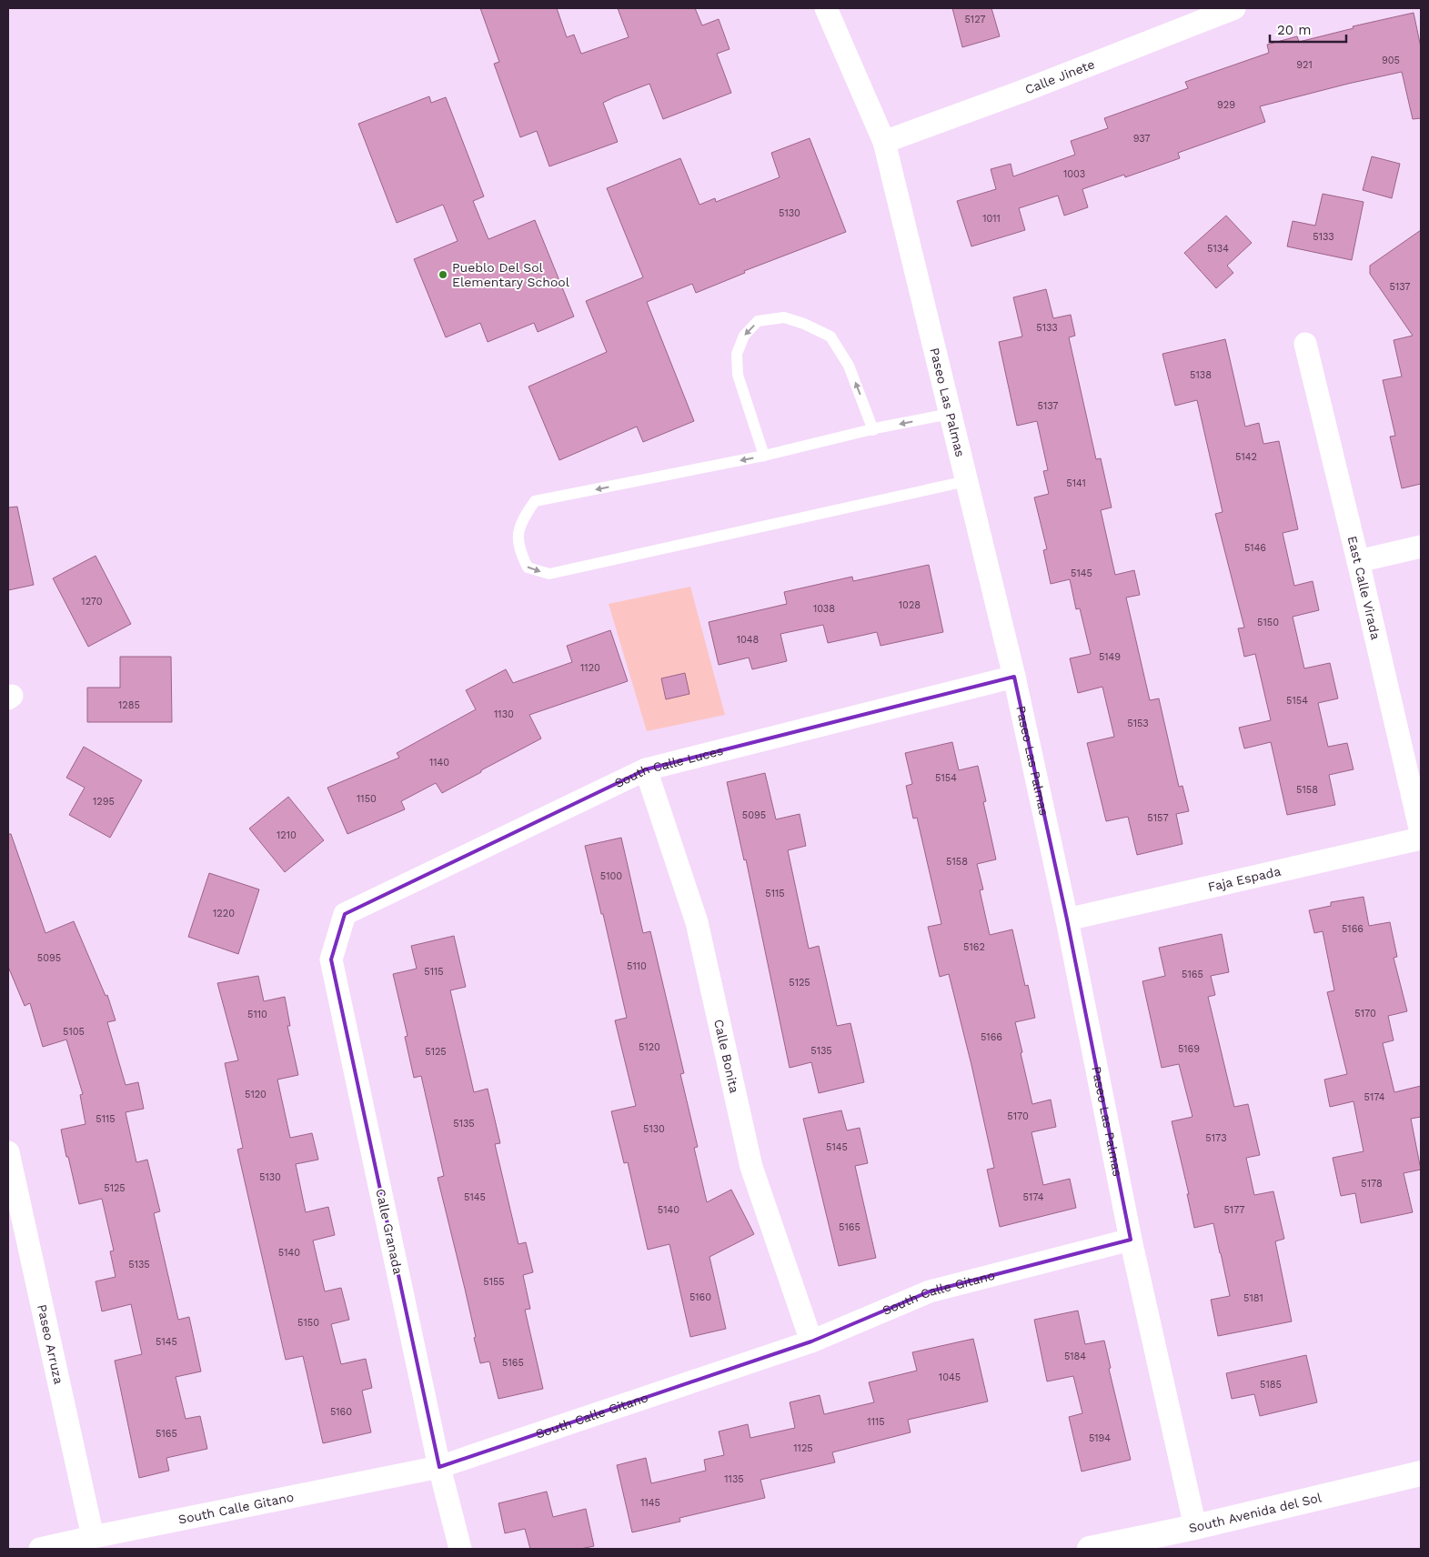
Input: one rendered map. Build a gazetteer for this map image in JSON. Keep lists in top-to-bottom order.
{
  "streets": {
    "street": [
      "Calle Jinete",
      "Paseo Las Palmas",
      "East Calle Virada",
      "South Calle Luces",
      "Faja Espada",
      "Calle Bonita",
      "Calle Granada",
      "South Calle Gitano",
      "Paseo Arruza",
      "South Avenida del Sol"
    ]
  },
  "crossings": [
    ["Calle Jinete", "Paseo Las Palmas"],
    ["Paseo Las Palmas", "South Calle Luces"],
    ["Paseo Las Palmas", "Faja Espada"],
    ["Paseo Las Palmas", "South Calle Gitano"],
    ["Paseo Las Palmas", "South Avenida del Sol"],
    ["South Calle Luces", "Calle Bonita"],
    ["South Calle Luces", "Calle Granada"],
    ["Calle Bonita", "South Calle Gitano"],
    ["Calle Granada", "South Calle Gitano"],
    ["South Calle Gitano", "Paseo Arruza"]
  ],
  "places": ["Pueblo Del Sol Elementary School"],
  "house_numbers": [
    "5127",
    "905",
    "921",
    "929",
    "937",
    "1003",
    "5130",
    "1011",
    "5133",
    "5134",
    "5137",
    "5133",
    "5138",
    "5137",
    "5142",
    "5141",
    "5146",
    "5145",
    "1270",
    "1028",
    "1038",
    "5150",
    "1048",
    "5149",
    "1120",
    "5154",
    "1285",
    "1130",
    "5153",
    "1140",
    "5154",
    "5158",
    "1150",
    "1295",
    "5095",
    "5157",
    "1210",
    "5158",
    "5100",
    "5115",
    "1220",
    "5166",
    "5162",
    "5095",
    "5110",
    "5115",
    "5165",
    "5125",
    "5170",
    "5110",
    "5105",
    "5166",
    "5120",
    "5169",
    "5135",
    "5125",
    "5120",
    "5174",
    "5170",
    "5115",
    "5135",
    "5130",
    "5173",
    "5145",
    "5130",
    "5178",
    "5125",
    "5145",
    "5174",
    "5140",
    "5177",
    "5165",
    "5140",
    "5135",
    "5155",
    "5160",
    "5181",
    "5150",
    "5145",
    "5184",
    "5165",
    "1045",
    "5185",
    "5160",
    "1115",
    "5165",
    "5194",
    "1125",
    "1135",
    "1145"
  ],
  "scale_bar": "20 m"
}
